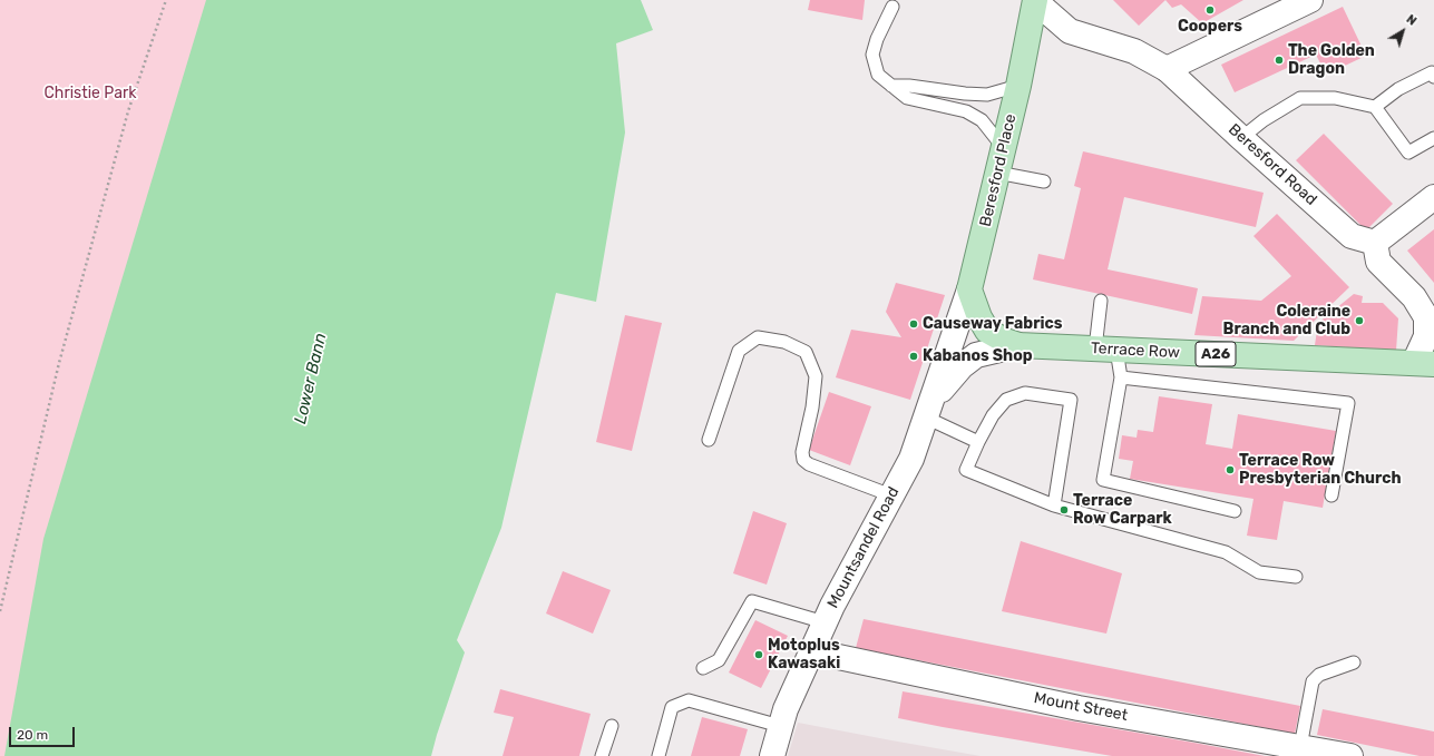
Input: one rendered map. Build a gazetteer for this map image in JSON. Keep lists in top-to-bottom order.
{
  "streets": {
    "main road": ["Beresford Place", "Terrace Row", "A26"],
    "street": ["Beresford Road", "Mountsandel Road", "Mount Street"]
  },
  "crossings": [
    ["Beresford Road", "Beresford Place"],
    ["Beresford Place", "Terrace Row"],
    ["Beresford Place", "Mountsandel Road"],
    ["Terrace Row", "Mountsandel Road"],
    ["Mountsandel Road", "Mount Street"]
  ],
  "water": ["Lower Bann"],
  "parks": ["Christie Park"],
  "places": [
    "Coopers",
    "The Golden Dragon",
    "Coleraine Branch and Club",
    "Causeway Fabrics",
    "Kabanos Shop",
    "Terrace Row Presbyterian Church",
    "Terrace Row Carpark",
    "Motoplus Kawasaki"
  ],
  "scale_bar": "20 m",
  "north": "top right"
}
